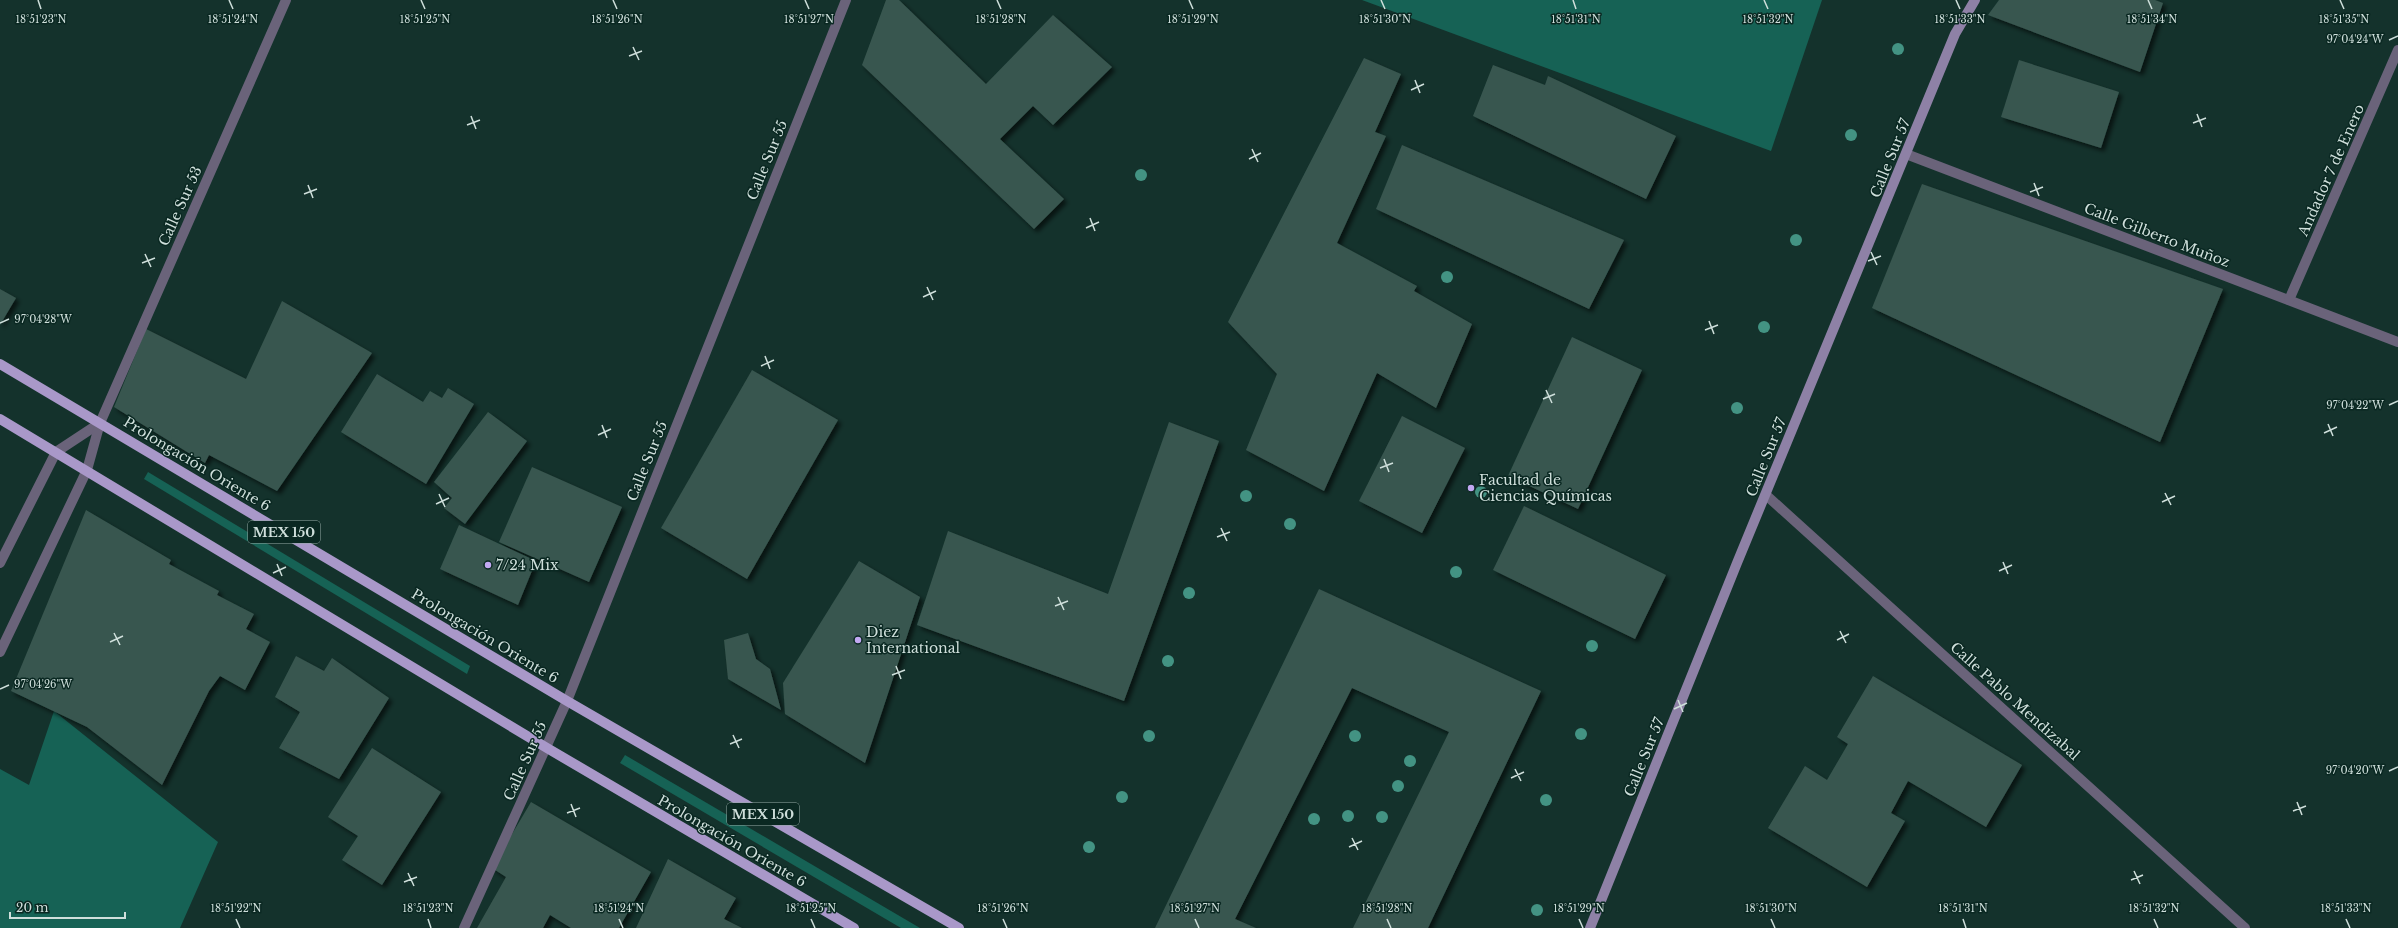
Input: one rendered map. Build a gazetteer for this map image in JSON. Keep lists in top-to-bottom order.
{
  "streets": {
    "main road": ["Calle Sur 57", "Prolongación Oriente 6", "MEX 150"],
    "street": [
      "Calle Sur 55",
      "Andador 7 de Enero",
      "Calle Sur 53",
      "Calle Gilberto Muñoz",
      "Calle Pablo Mendizabal"
    ]
  },
  "crossings": [
    ["Calle Sur 57", "Calle Gilberto Muñoz"],
    ["Calle Sur 57", "Calle Pablo Mendizabal"],
    ["Calle Sur 55", "Prolongación Oriente 6"],
    ["Andador 7 de Enero", "Calle Gilberto Muñoz"],
    ["Calle Sur 53", "Prolongación Oriente 6"]
  ],
  "places": ["Facultad de Ciencias Químicas", "7/24 Mix", "Diez International"],
  "scale_bar": "20 m",
  "coordinates": [
    "18°51'23\"N",
    "18°51'24\"N",
    "18°51'25\"N",
    "18°51'26\"N",
    "18°51'27\"N",
    "18°51'28\"N",
    "18°51'29\"N",
    "18°51'30\"N",
    "18°51'31\"N",
    "18°51'32\"N",
    "18°51'33\"N",
    "18°51'34\"N",
    "18°51'35\"N",
    "97°04'24\"W",
    "97°04'28\"W",
    "97°04'22\"W",
    "97°04'26\"W",
    "97°04'20\"W",
    "18°51'22\"N"
  ]
}
